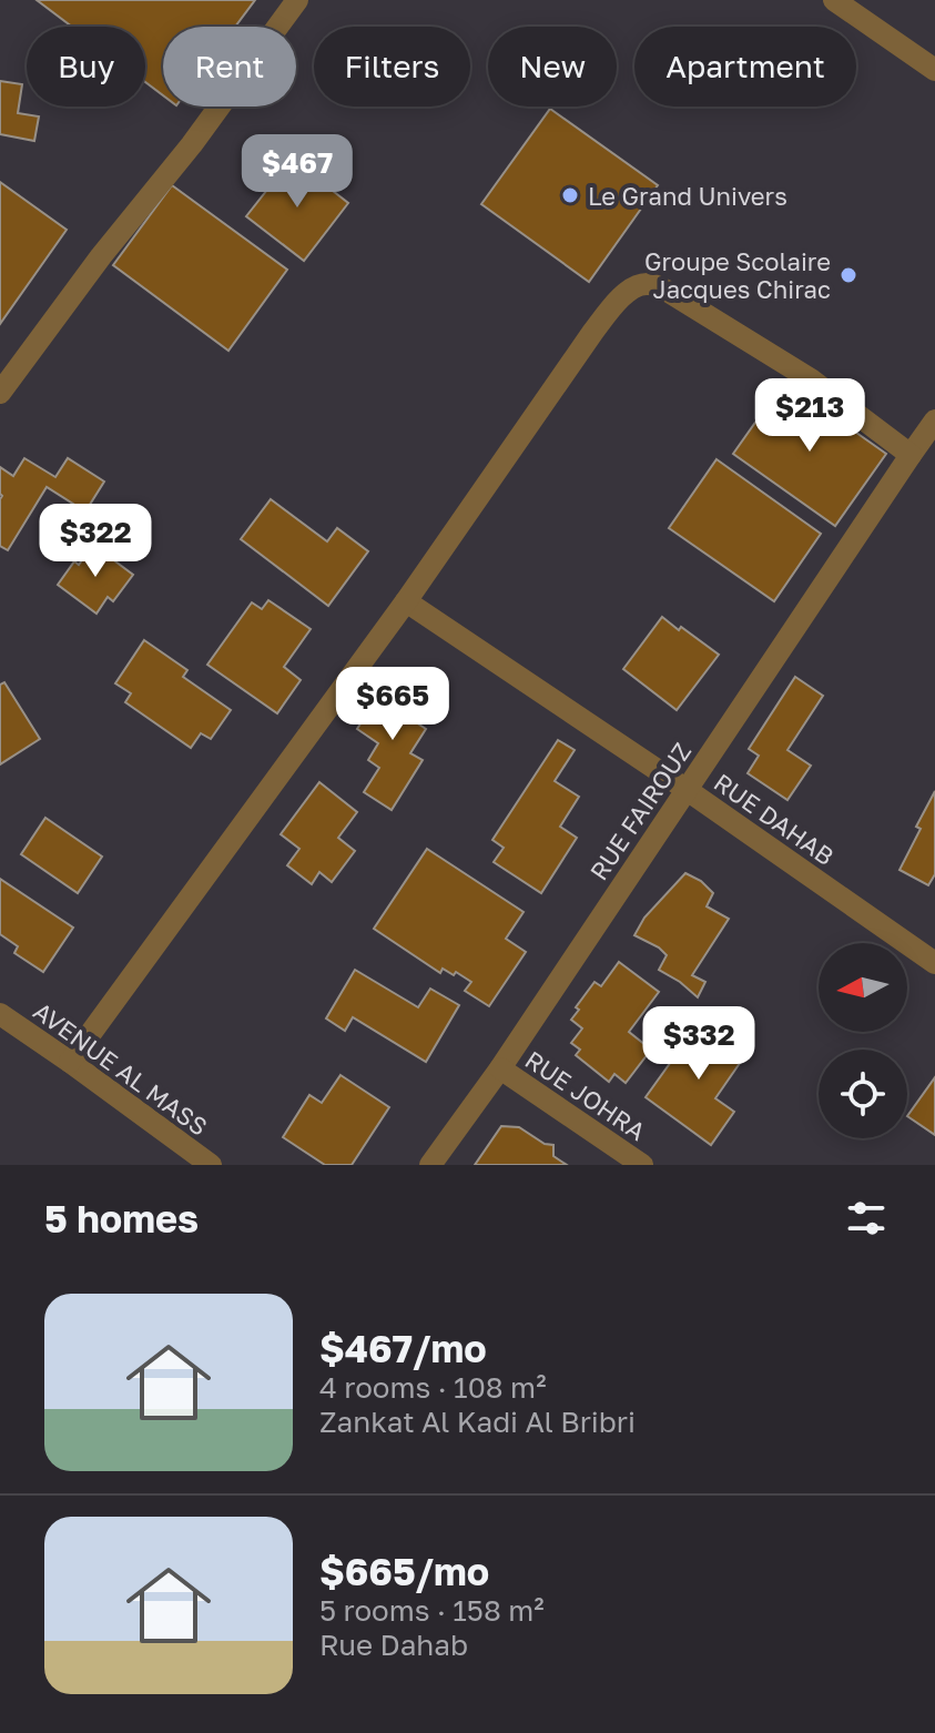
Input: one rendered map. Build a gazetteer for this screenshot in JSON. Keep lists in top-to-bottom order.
{
  "streets": {
    "street": [
      "RUE FAIROUZ",
      "RUE DAHAB",
      "AVENUE AL MASS",
      "RUE JOHRA"
    ]
  },
  "crossings": [
    ["RUE FAIROUZ", "RUE DAHAB"],
    ["RUE FAIROUZ", "RUE JOHRA"]
  ],
  "places": ["Le Grand Univers", "Groupe Scolaire Jacques Chirac"],
  "north": "left",
  "page": {
    "chip": [
      "Buy",
      "Rent",
      "Filters",
      "New",
      "Apartment"
    ],
    "price": [
      "$467",
      "$213",
      "$322",
      "$665",
      "$332"
    ],
    "heading": "5 homes",
    "list": [
      {
        "name": "$467/mo",
        "note": "4 rooms · 108 m² · Zankat Al Kadi Al Bribri"
      },
      {
        "name": "$665/mo",
        "note": "5 rooms · 158 m² · Rue Dahab"
      }
    ]
  }
}
